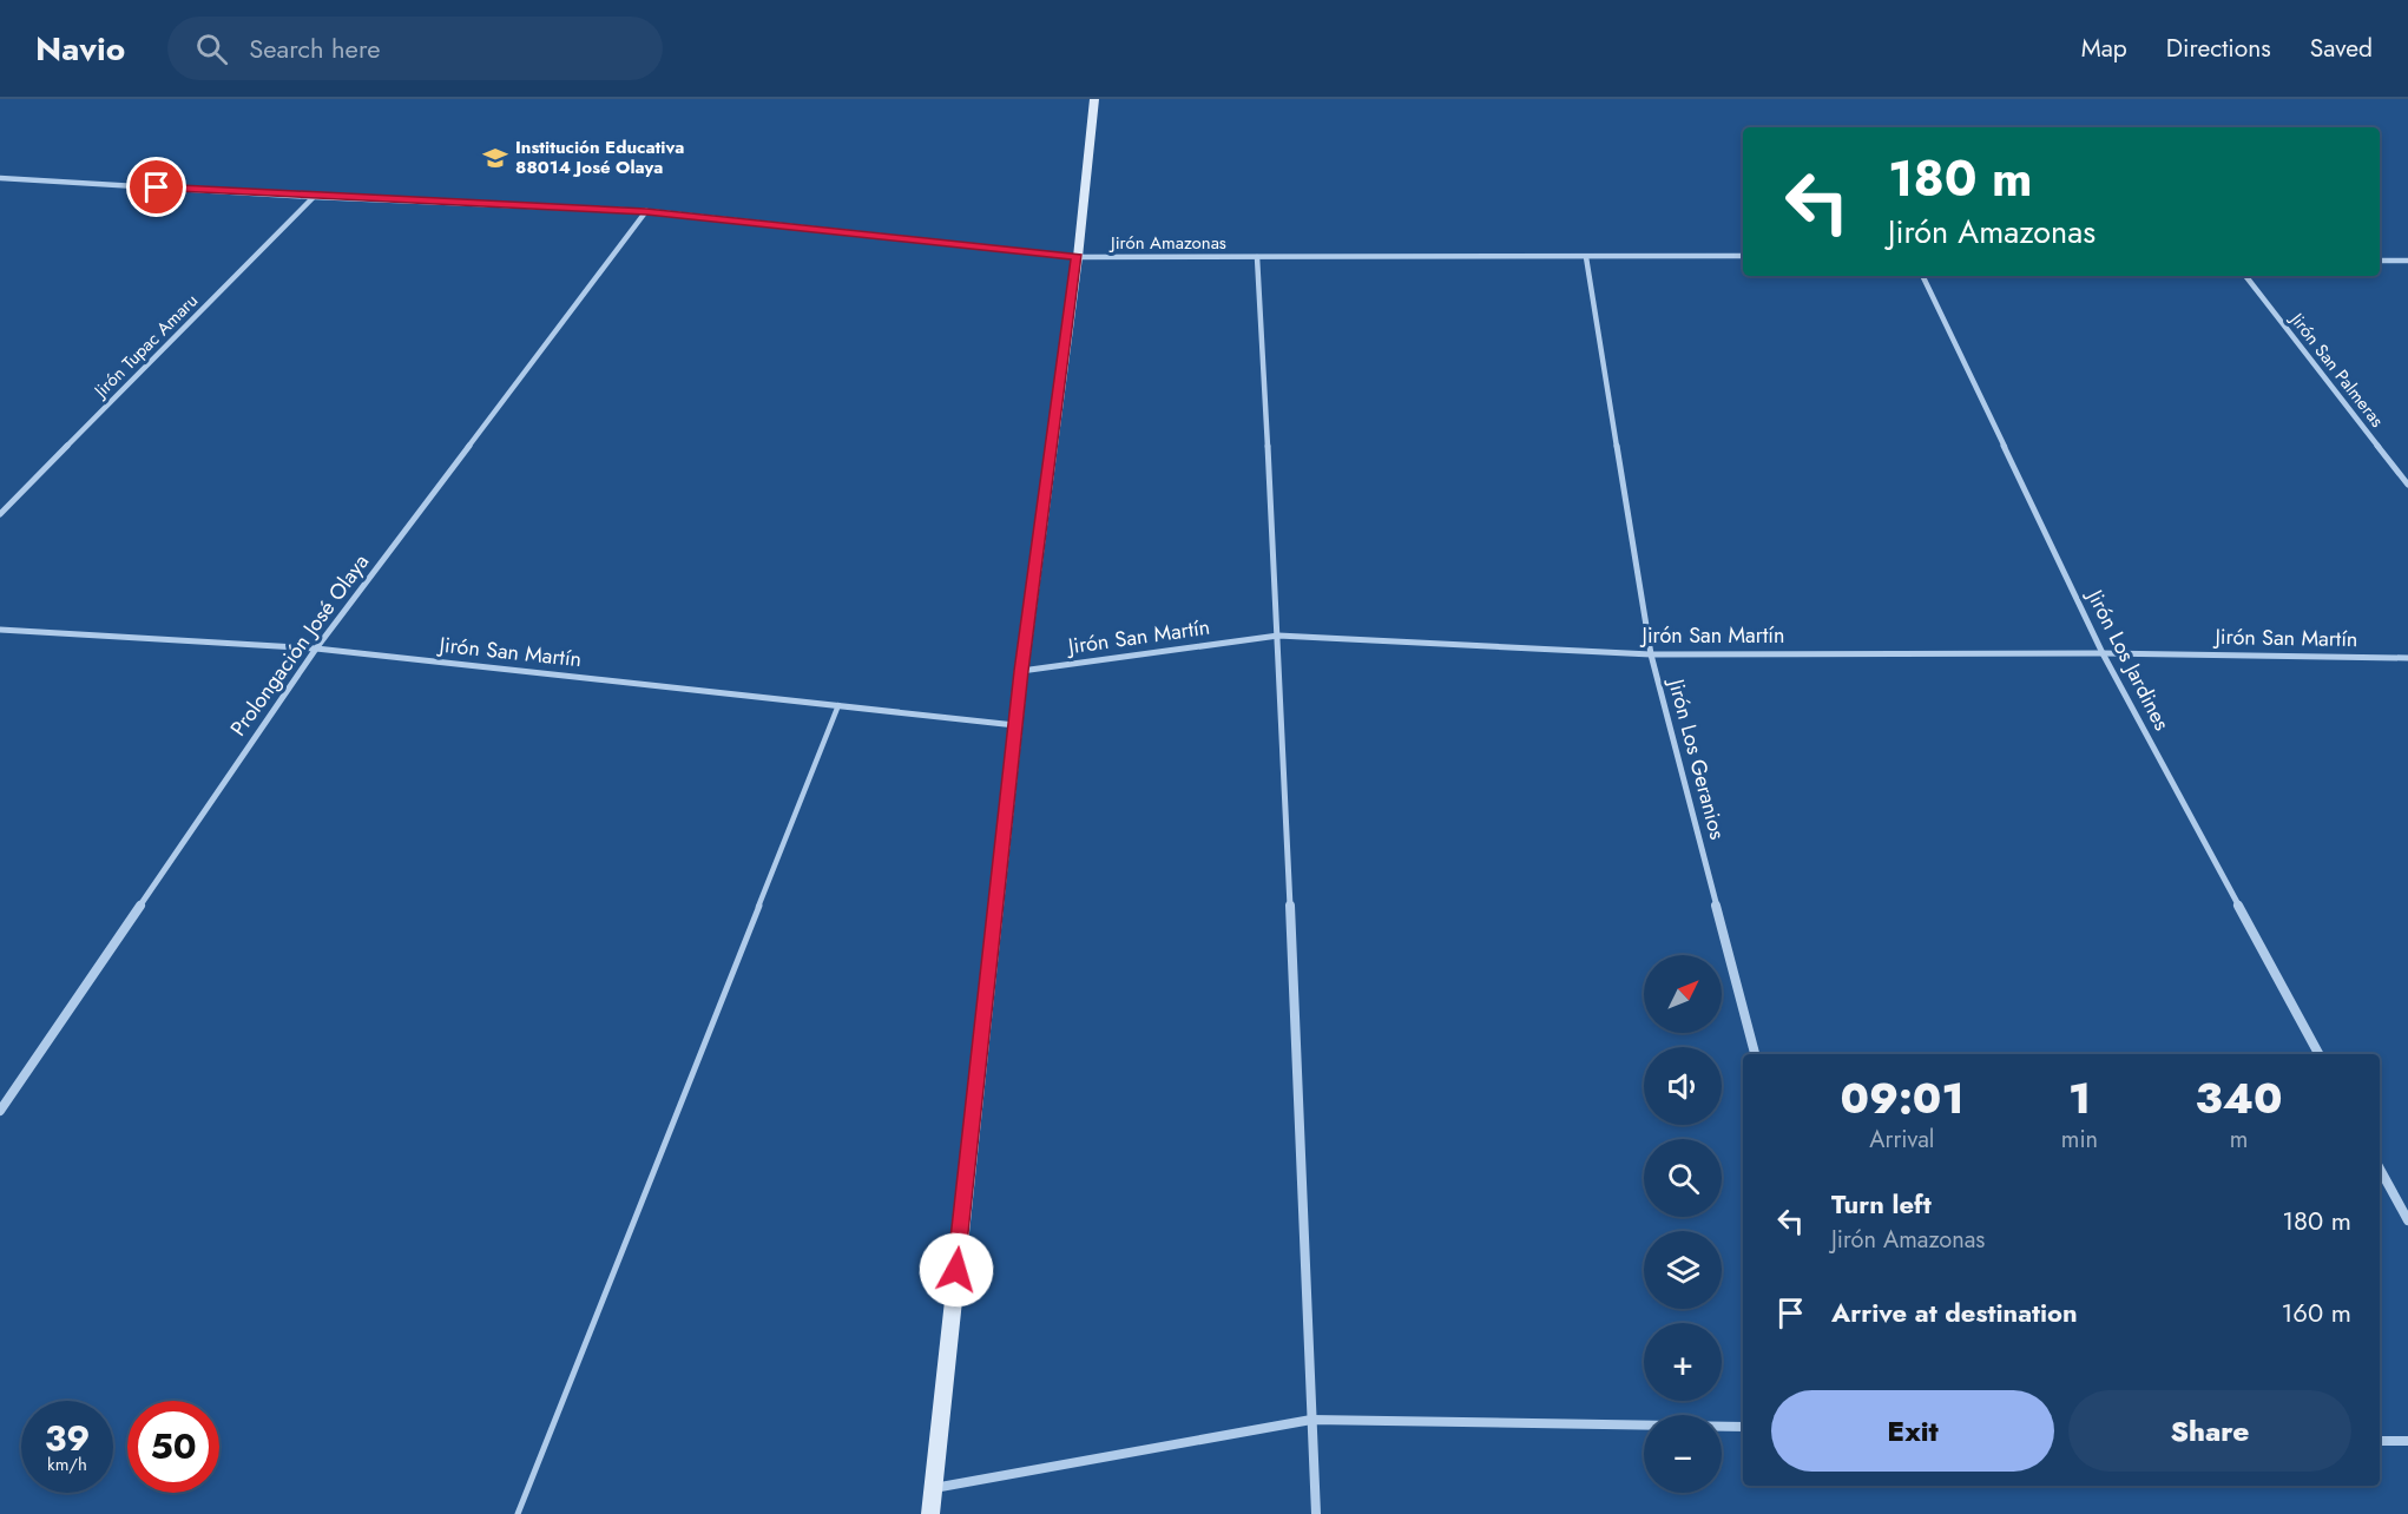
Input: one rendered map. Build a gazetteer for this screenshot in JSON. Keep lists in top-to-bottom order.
{
  "streets": {
    "street": [
      "Jirón Amazonas",
      "Jirón Tupac Amaru",
      "Jirón San Palmeras",
      "Jirón San Martín",
      "Prolongación José Olaya",
      "Jirón Los Jardines",
      "Jirón Los Geranios"
    ]
  },
  "crossings": [
    ["Jirón Amazonas", "Jirón Tupac Amaru"],
    ["Jirón Amazonas", "Prolongación José Olaya"],
    ["Jirón Amazonas", "Jirón Los Geranios"],
    ["Jirón San Martín", "Prolongación José Olaya"],
    ["Jirón San Martín", "Jirón Los Jardines"],
    ["Jirón San Martín", "Jirón Los Geranios"]
  ],
  "places": {
    "school or university": ["Institución Educativa 88014 José Olaya"]
  },
  "north": "top right",
  "page": {
    "header": "Navio",
    "search": "Search here",
    "nav": ["Map", "Directions", "Saved"],
    "turn": ["180 m", "Jirón Amazonas"],
    "map_buttons": ["+", "−"],
    "eta": [
      "09:01",
      "Arrival",
      "1",
      "min",
      "340",
      "m"
    ],
    "list": [
      {
        "name": "Turn left",
        "note": "Jirón Amazonas",
        "value": "180 m"
      },
      {
        "name": "Arrive at destination",
        "value": "160 m"
      }
    ],
    "buttons": ["Exit", "Share"],
    "speed": "39 km/h",
    "limit": "50"
  }
}
